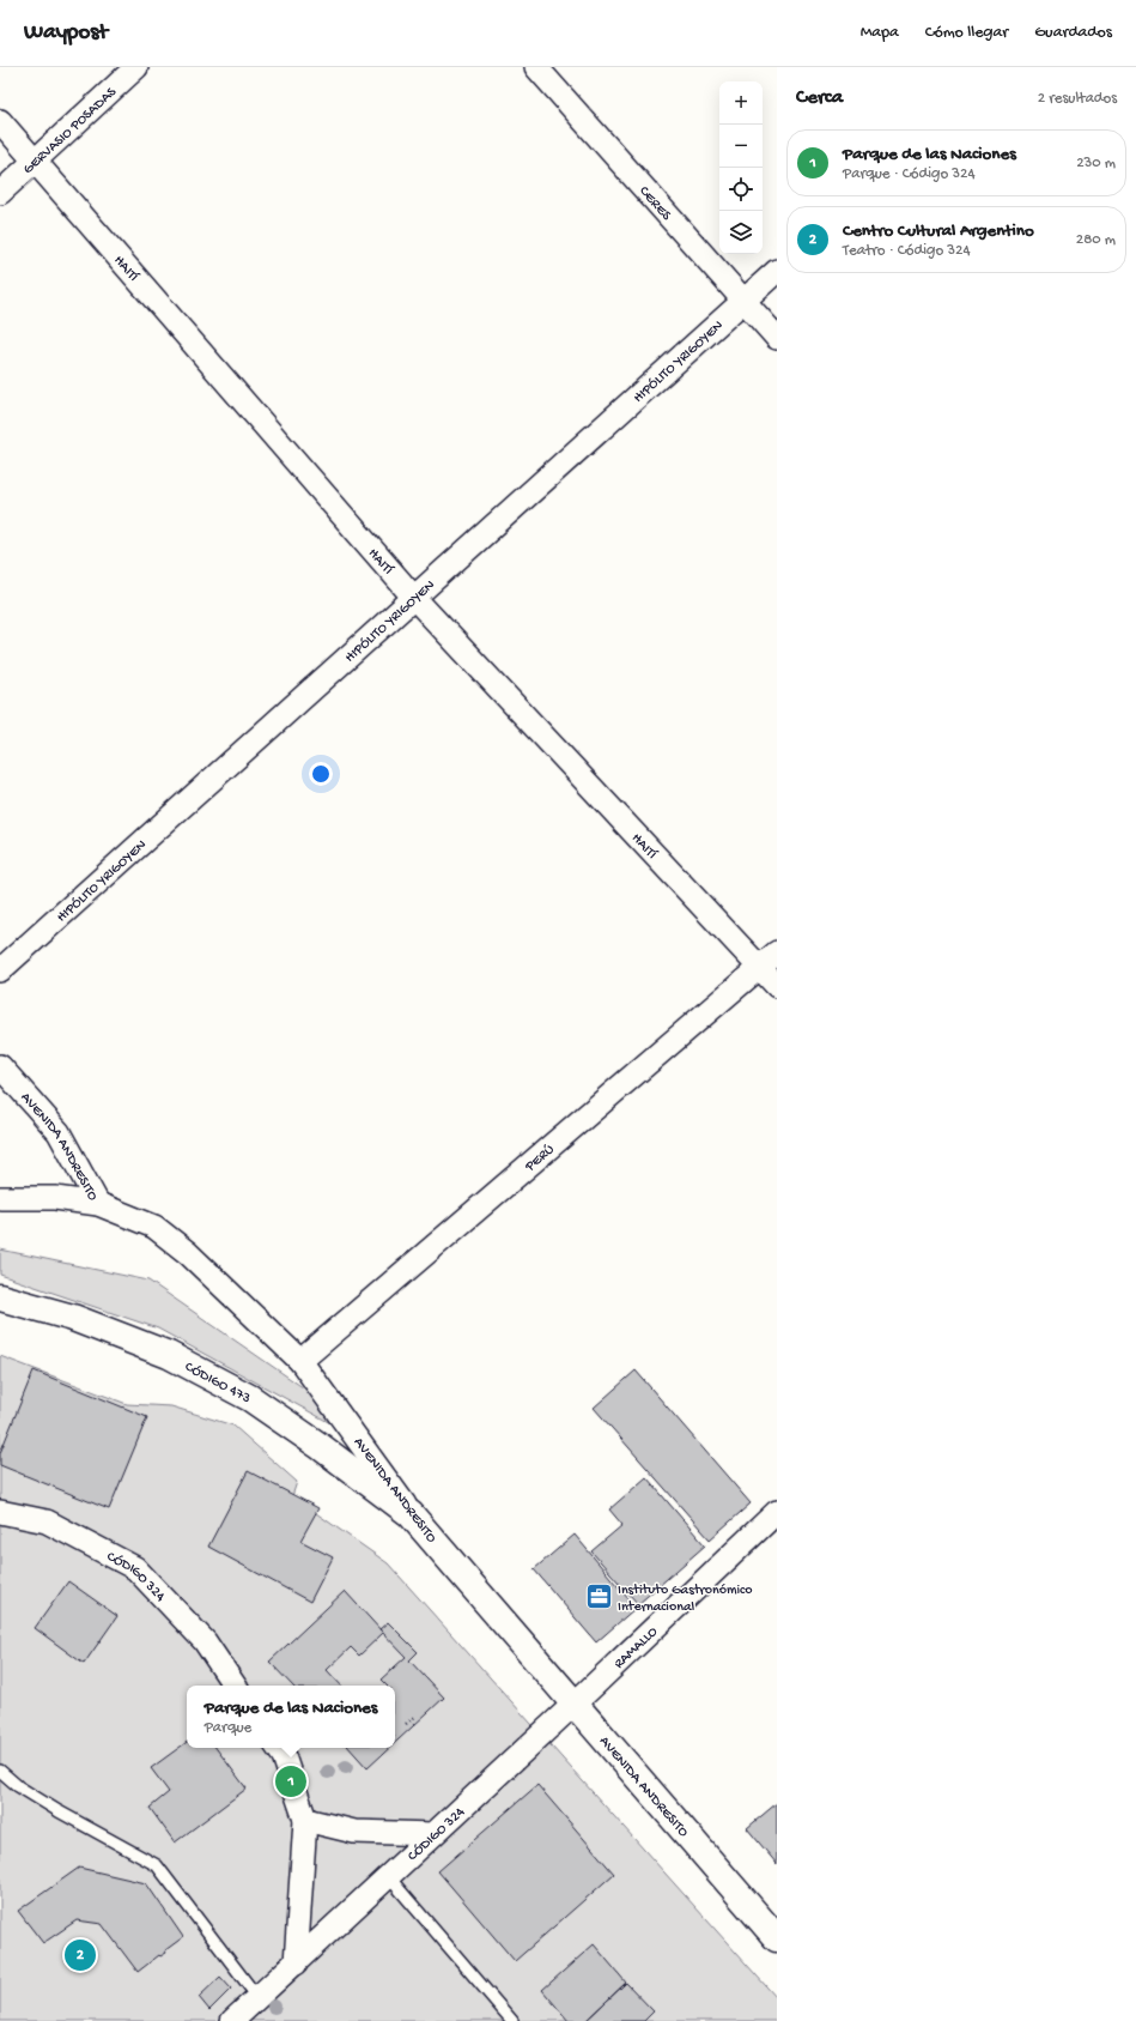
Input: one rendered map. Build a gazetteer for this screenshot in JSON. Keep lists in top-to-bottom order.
{
  "streets": {
    "main road": ["AVENIDA ANDRESITO", "CÓDIGO 473"],
    "street": [
      "GERVASIO POSADAS",
      "CERES",
      "HAITÍ",
      "HIPÓLITO YRIGOYEN",
      "PERÚ",
      "CÓDIGO 324",
      "RAMALLO"
    ]
  },
  "crossings": [
    ["GERVASIO POSADAS", "HAITÍ"],
    ["CERES", "HIPÓLITO YRIGOYEN"],
    ["HAITÍ", "HIPÓLITO YRIGOYEN"],
    ["HAITÍ", "PERÚ"],
    ["AVENIDA ANDRESITO", "PERÚ"],
    ["AVENIDA ANDRESITO", "CÓDIGO 473"],
    ["AVENIDA ANDRESITO", "CÓDIGO 324"],
    ["AVENIDA ANDRESITO", "RAMALLO"],
    ["CÓDIGO 324", "RAMALLO"]
  ],
  "places": {
    "office": ["Instituto Gastronómico Internacional"]
  },
  "page": {
    "header": "Waypost",
    "nav": ["Mapa", "Cómo llegar", "Guardados"],
    "heading": ["Cerca", "2 resultados"],
    "map_buttons": ["+", "−"],
    "list": [
      {
        "mark": "1",
        "name": "Parque de las Naciones",
        "note": "Parque · Código 324",
        "value": "230 m"
      },
      {
        "mark": "2",
        "name": "Centro Cultural Argentino",
        "note": "Teatro · Código 324",
        "value": "280 m"
      }
    ],
    "popup": ["Parque de las Naciones", "Parque"],
    "pins": ["1", "2"]
  }
}
